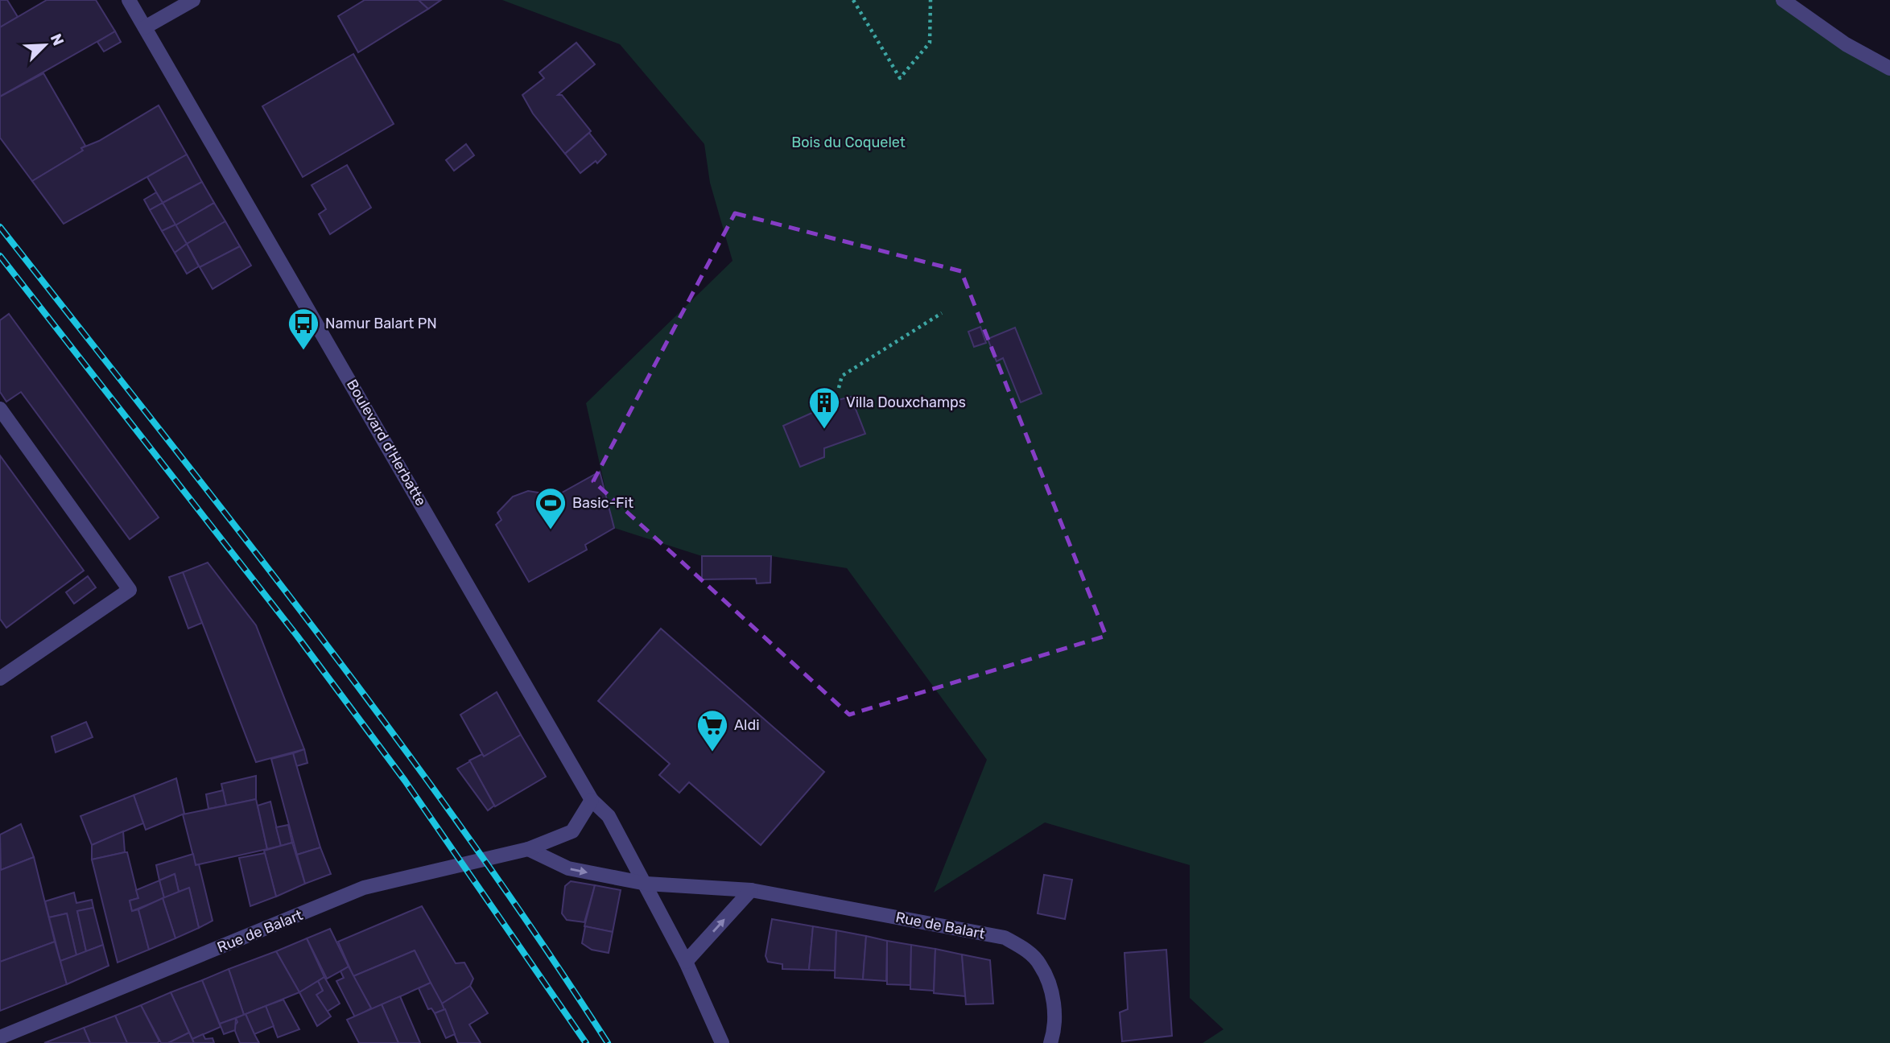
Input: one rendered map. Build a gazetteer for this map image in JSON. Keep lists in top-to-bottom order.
{
  "streets": {
    "street": ["Boulevard d'Herbatte", "Rue de Balart"]
  },
  "crossings": [
    ["Boulevard d'Herbatte", "Rue de Balart"]
  ],
  "parks": ["Bois du Coquelet"],
  "places": {
    "bus stop": ["Namur Balart PN"],
    "building": ["Villa Douxchamps"],
    "sports": ["Basic-Fit"],
    "supermarket": ["Aldi"]
  },
  "north": "top right"
}
